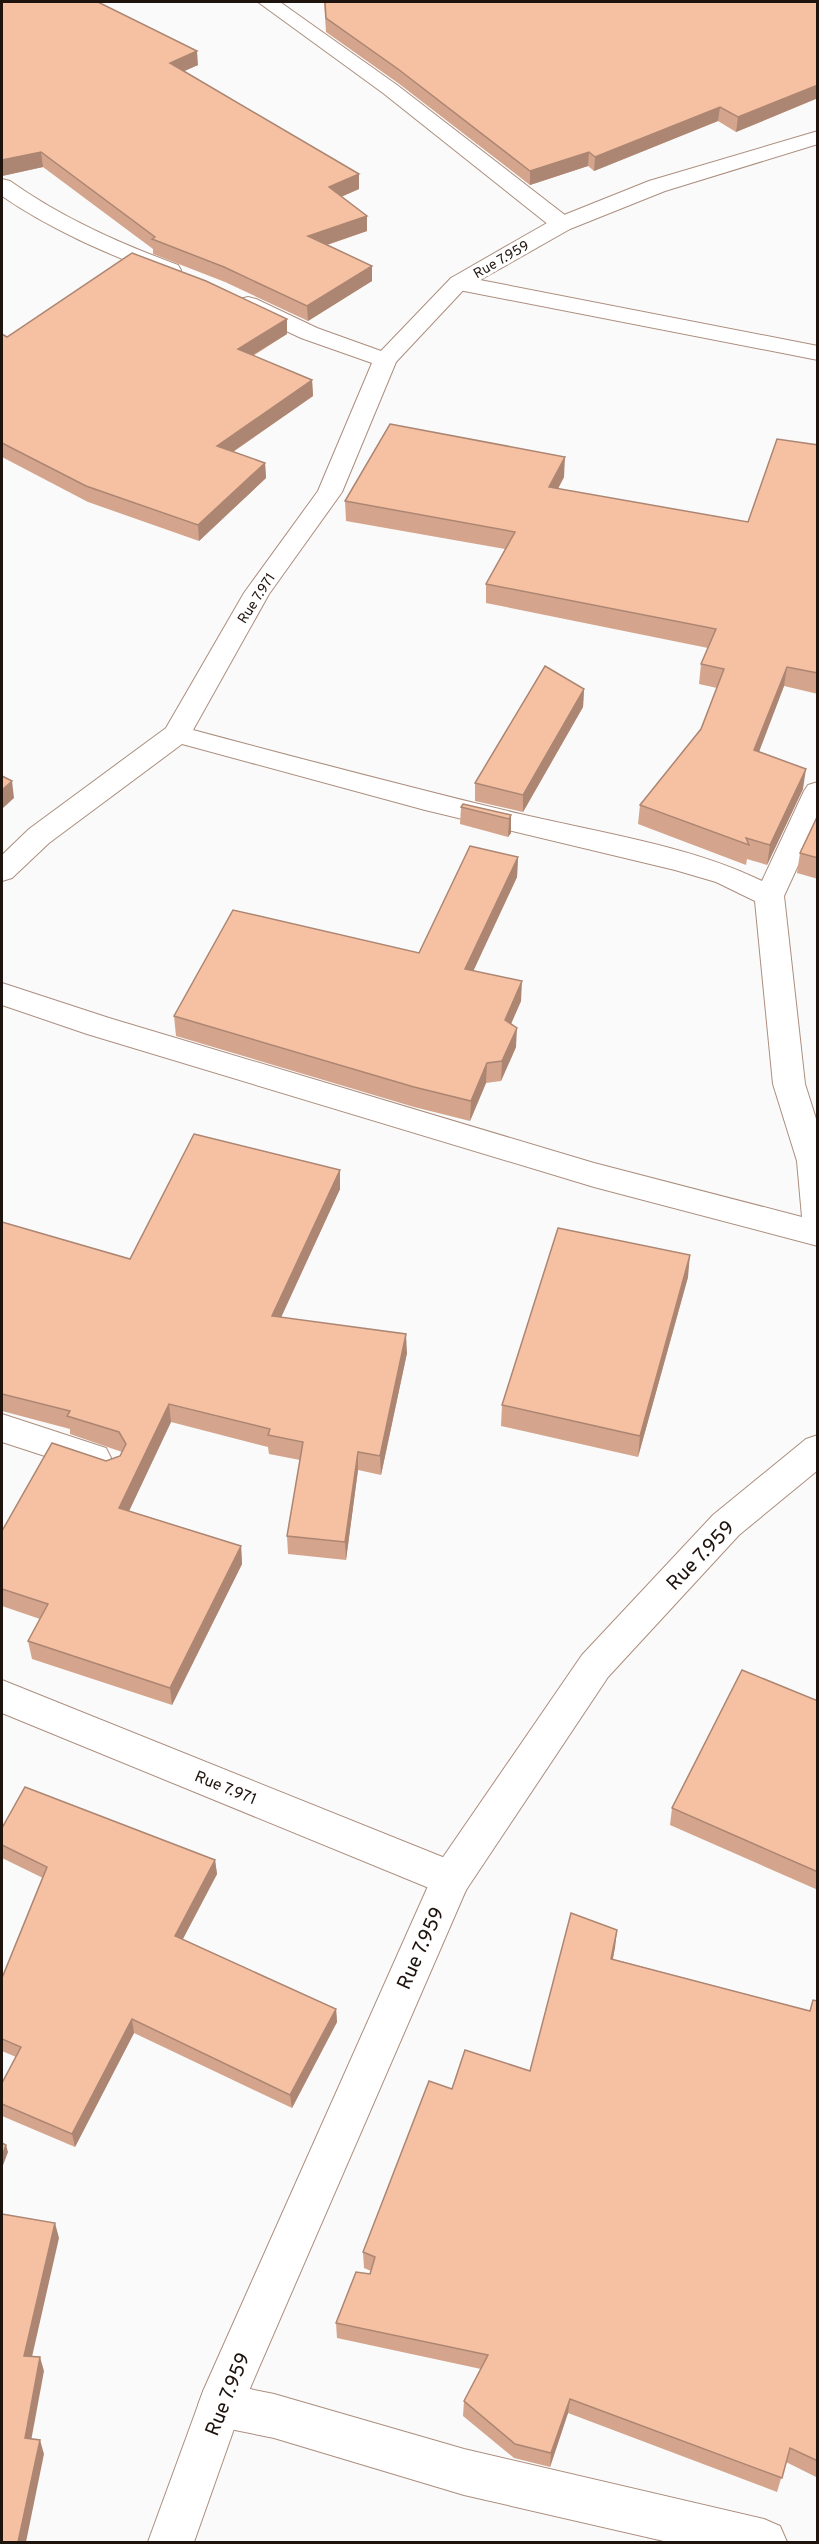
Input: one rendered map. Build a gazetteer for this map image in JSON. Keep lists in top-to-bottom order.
{
  "streets": {
    "street": ["Rue 7.959", "Rue 7.971"]
  },
  "crossings": [
    ["Rue 7.959", "Rue 7.971"]
  ]
}
